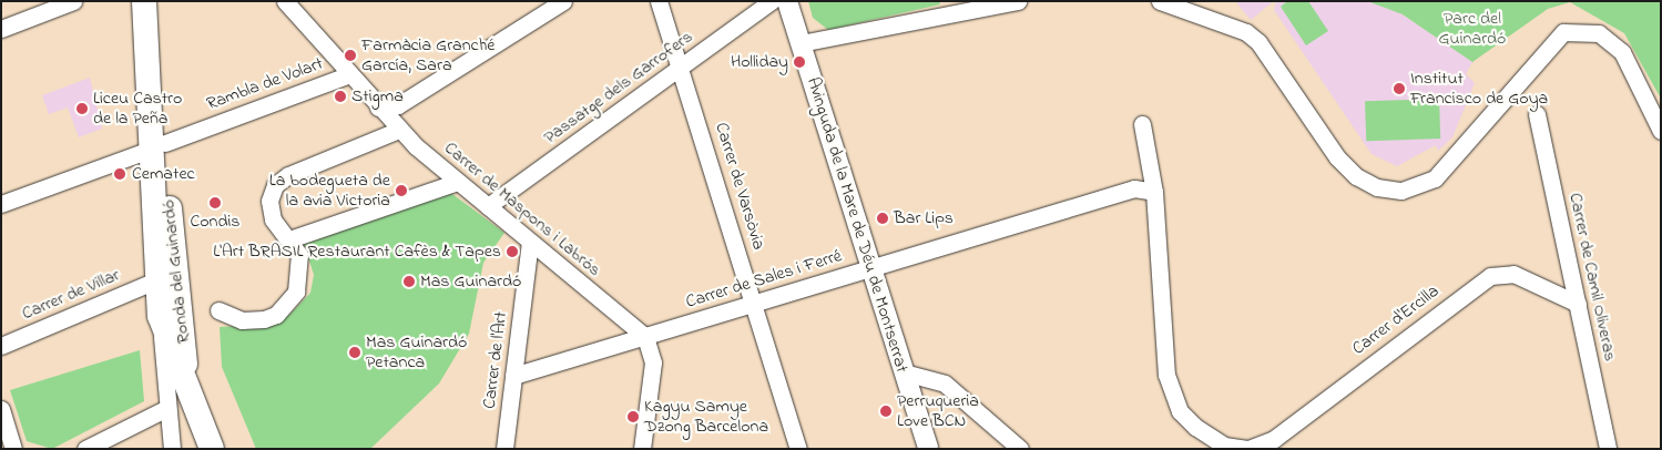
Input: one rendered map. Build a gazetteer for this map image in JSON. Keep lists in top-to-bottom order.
{
  "streets": {
    "main road": ["Ronda del Guinardó"],
    "street": [
      "Rambla de Volart",
      "Passatge dels Garrofers",
      "Carrer de Varsòvia",
      "Carrer de Maspons i Labrós",
      "Avinguda de la Mare de Déu de Montserrat",
      "Carrer de Camil Oliveras",
      "Carrer de Sales i Ferré",
      "Carrer de Villar",
      "Carrer d'Ercilla",
      "Carrer de l'Art"
    ]
  },
  "crossings": [
    ["Rambla de Volart", "Carrer de Maspons i Labrós"],
    ["Rambla de Volart", "Ronda del Guinardó"],
    ["Passatge dels Garrofers", "Carrer de Varsòvia"],
    ["Passatge dels Garrofers", "Carrer de Maspons i Labrós"],
    ["Carrer de Varsòvia", "Carrer de Sales i Ferré"],
    ["Carrer de Maspons i Labrós", "Carrer de Sales i Ferré"],
    ["Carrer de Maspons i Labrós", "Carrer de l'Art"],
    ["Avinguda de la Mare de Déu de Montserrat", "Carrer de Sales i Ferré"],
    ["Ronda del Guinardó", "Carrer de Villar"],
    ["Carrer de Camil Oliveras", "Carrer d'Ercilla"],
    ["Carrer de Sales i Ferré", "Carrer d'Ercilla"],
    ["Carrer de Sales i Ferré", "Carrer de l'Art"]
  ],
  "parks": ["Parc del Guinardó"],
  "places": [
    "Farmàcia Granché García, Sara",
    "Holliday",
    "Institut Francisco de Goya",
    "Stigma",
    "Liceu Castro de la Peña",
    "Cematec",
    "La bodegueta de la avia Victoria",
    "Condis",
    "Bar Lips",
    "L'Art BRASIL Restaurant Cafès & Tapes",
    "Mas Guinardó",
    "Mas Guinardó Petanca",
    "Perruqueria Love BCN",
    "Kagyu Samye Dzong Barcelona"
  ]
}
